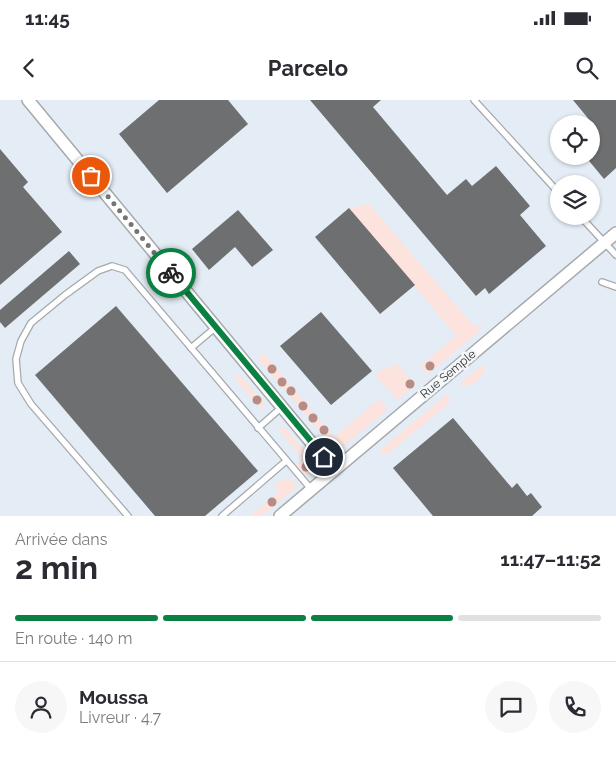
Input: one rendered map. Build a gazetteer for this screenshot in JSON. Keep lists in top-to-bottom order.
{
  "streets": {
    "street": ["Rue Semple"]
  },
  "page": {
    "status": "11:45",
    "header": "Parcelo",
    "heading": ["2 min", "Arrivée dans", "11:47–11:52"],
    "panel": ["Moussa", "Livreur · 4.7"],
    "bar": "En route · 140 m"
  }
}
